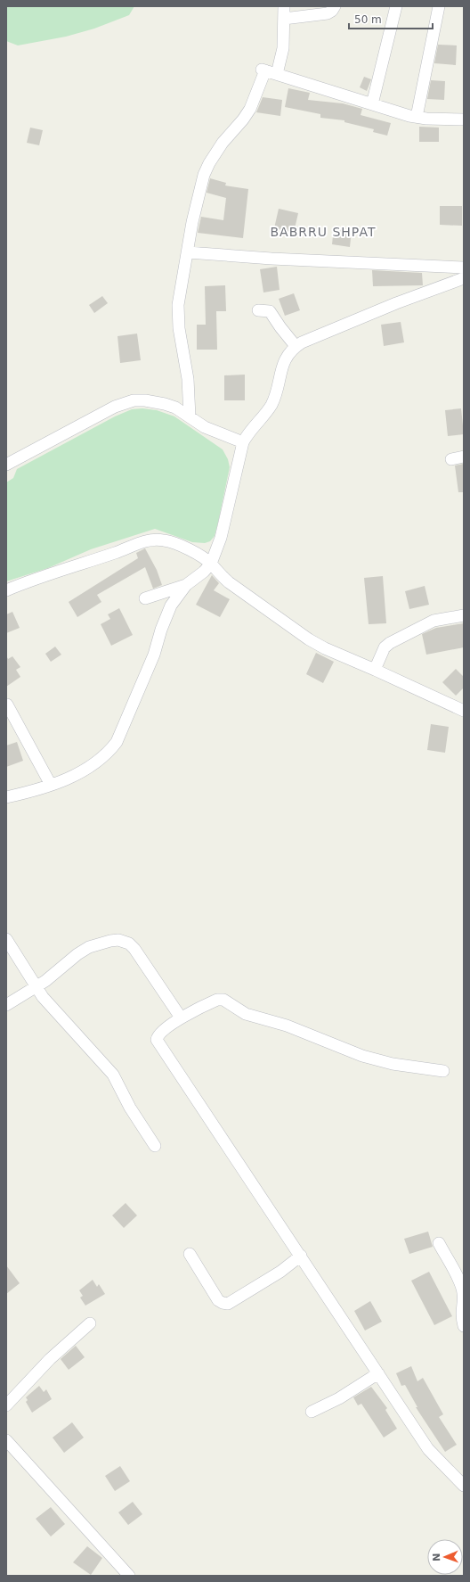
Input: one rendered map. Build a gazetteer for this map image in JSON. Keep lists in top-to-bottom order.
{
  "districts": ["BABRRU SHPAT"],
  "scale_bar": "50 m",
  "north": "left"
}
